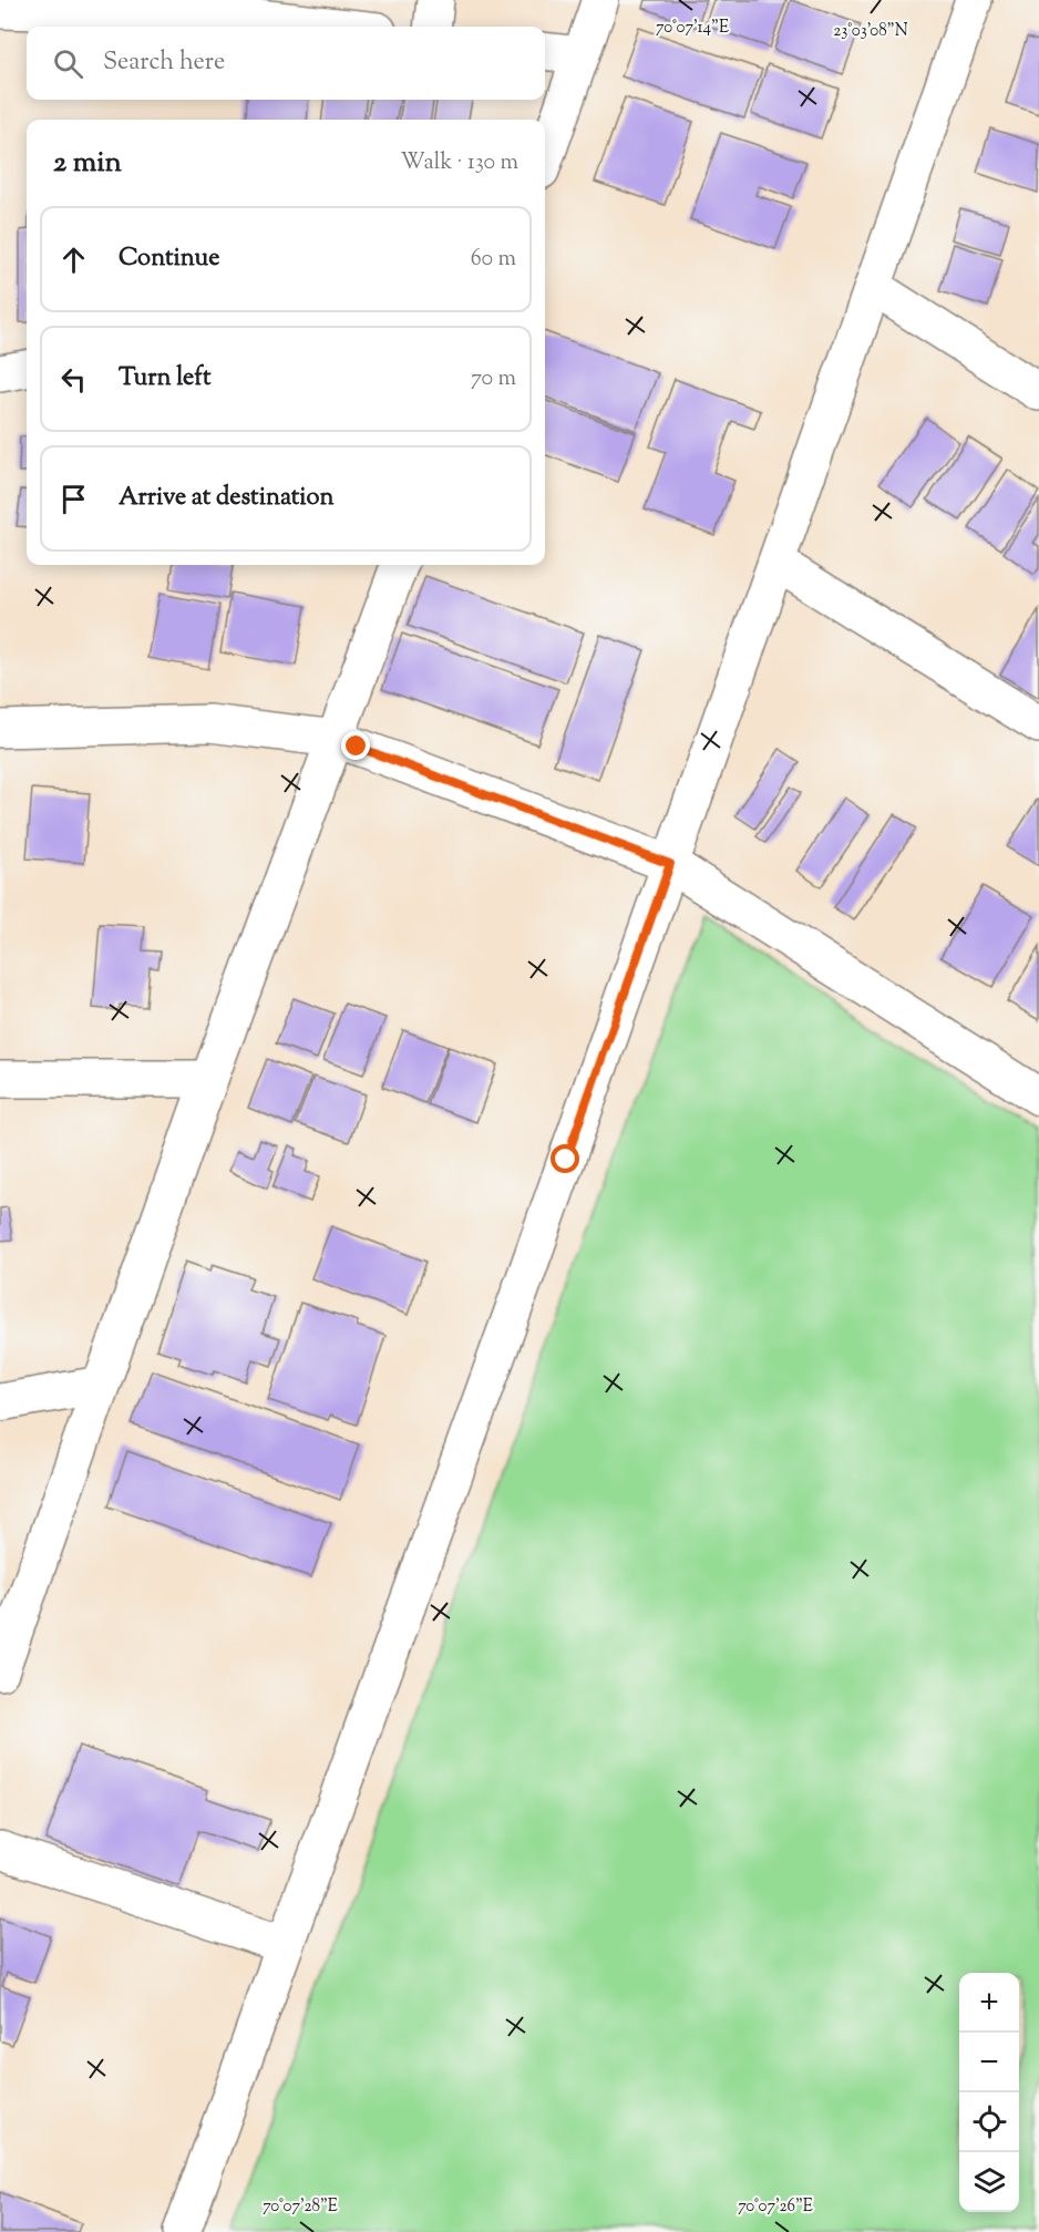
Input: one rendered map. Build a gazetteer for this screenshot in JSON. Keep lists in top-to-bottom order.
{
  "page": {
    "search": "Search here",
    "heading": ["2 min", "Walk · 130 m"],
    "list": [
      ["Continue", "60 m"],
      ["Turn left", "70 m"],
      "Arrive at destination"
    ],
    "map_buttons": ["+", "−"]
  },
  "coordinates": [
    "70°07'14\"E",
    "23°03'08\"N",
    "70°07'28\"E",
    "70°07'26\"E"
  ]
}
